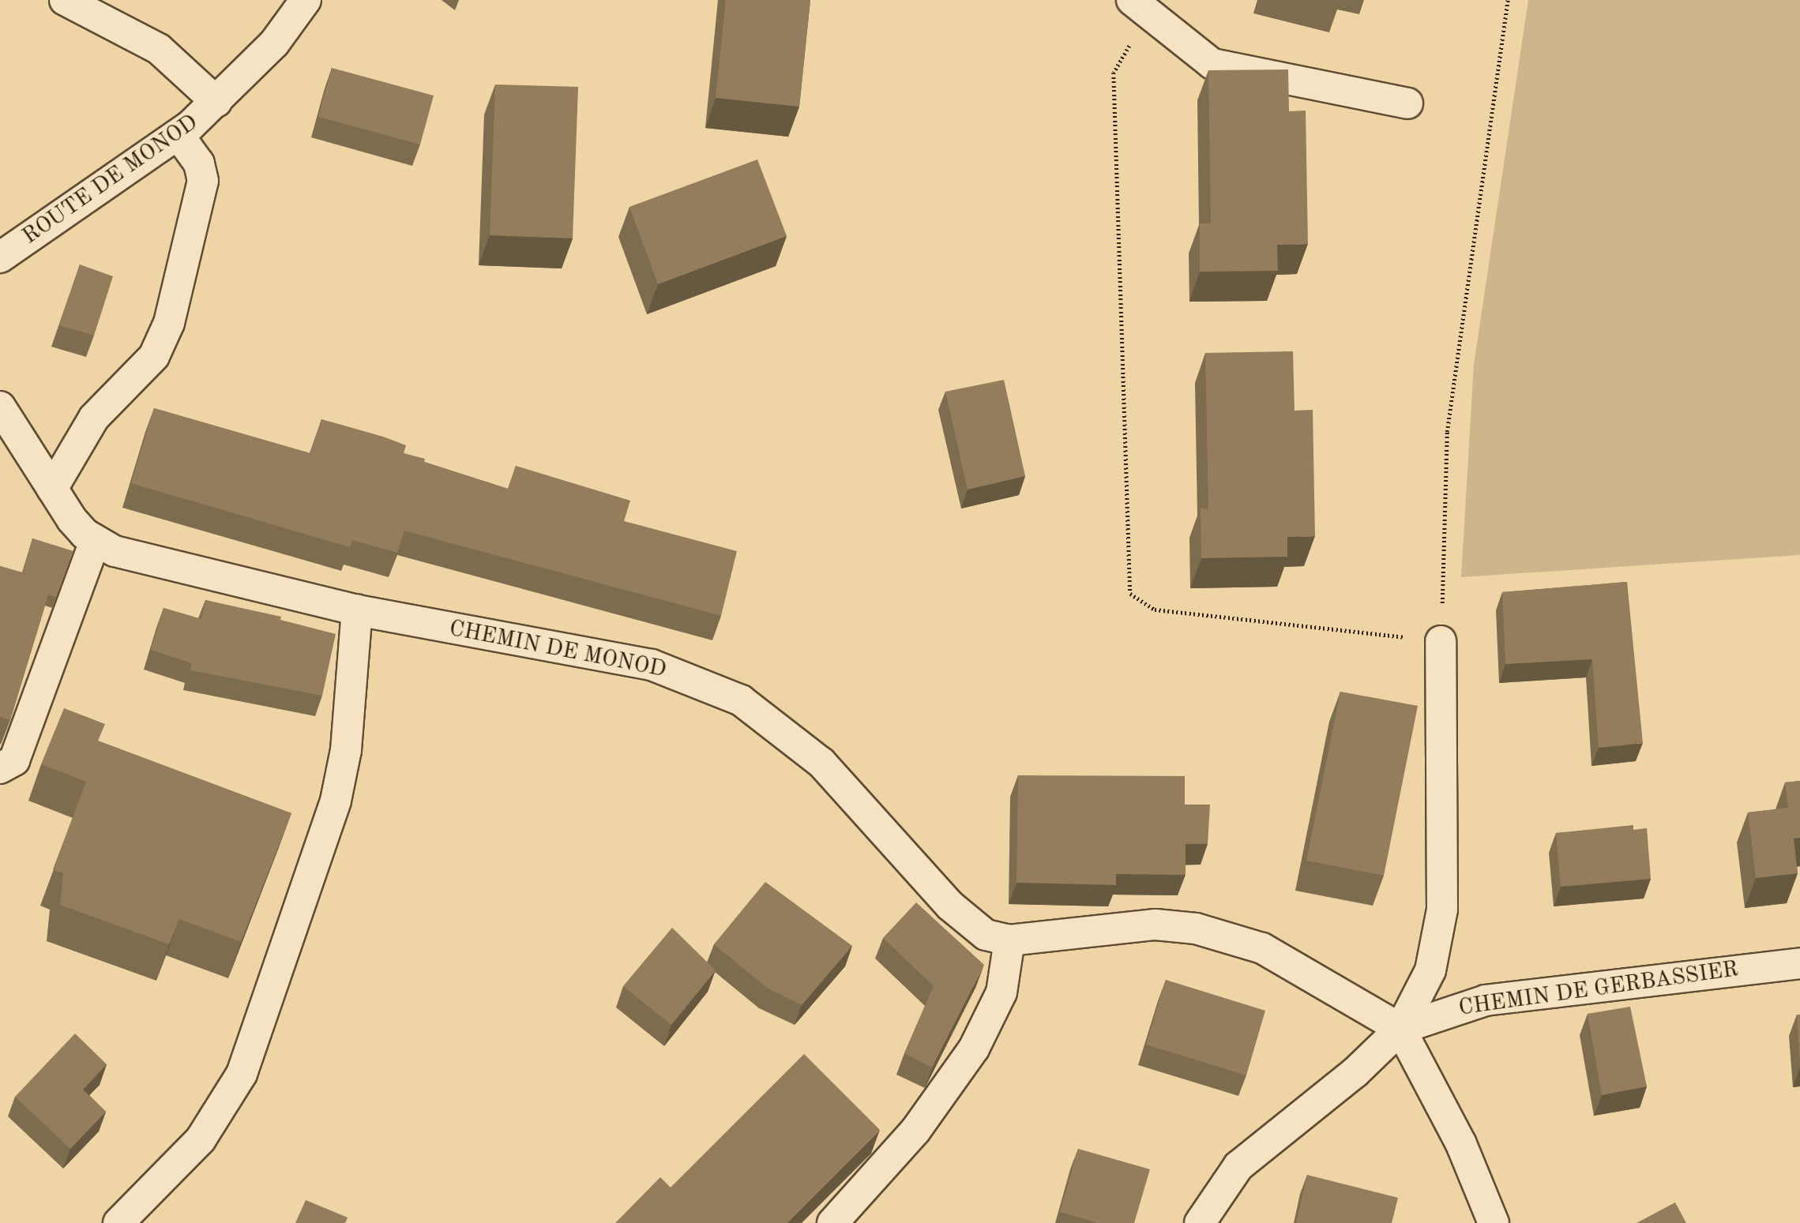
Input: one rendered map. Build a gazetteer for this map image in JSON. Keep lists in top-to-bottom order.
{
  "streets": {
    "street": ["ROUTE DE MONOD", "CHEMIN DE MONOD", "CHEMIN DE GERBASSIER"]
  },
  "crossings": [
    ["CHEMIN DE MONOD", "CHEMIN DE GERBASSIER"]
  ]
}
